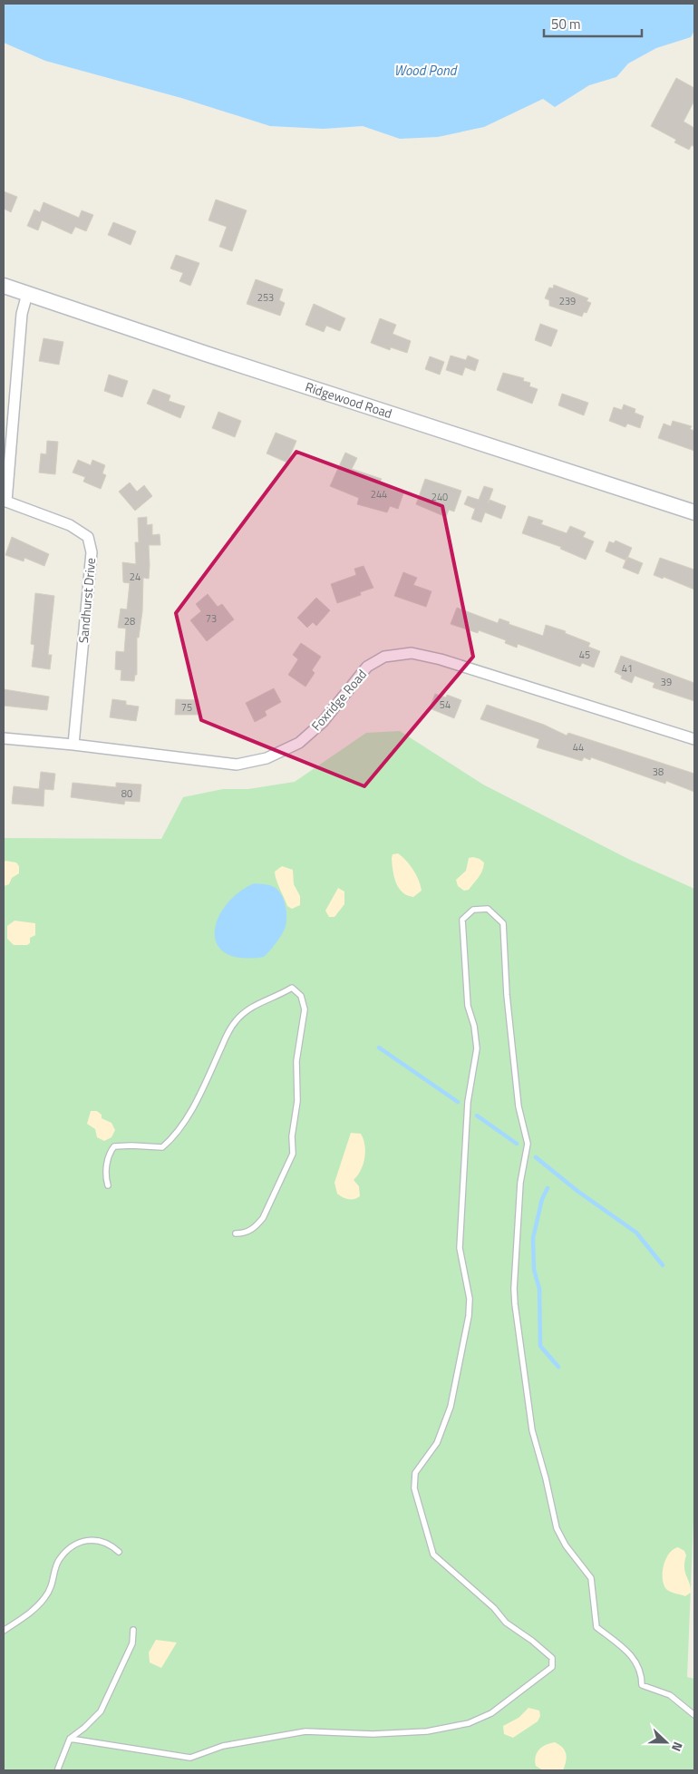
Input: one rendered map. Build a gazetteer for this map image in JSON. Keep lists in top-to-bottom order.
{
  "streets": {
    "main road": ["Ridgewood Road"],
    "street": ["Sandhurst Drive", "Foxridge Road"]
  },
  "crossings": [
    ["Ridgewood Road", "Sandhurst Drive"],
    ["Sandhurst Drive", "Foxridge Road"]
  ],
  "water": ["Wood Pond"],
  "house_numbers": [
    "253",
    "239",
    "244",
    "240",
    "24",
    "73",
    "28",
    "45",
    "41",
    "39",
    "54",
    "75",
    "44",
    "38",
    "80"
  ],
  "scale_bar": "50 m",
  "north": "right"
}
